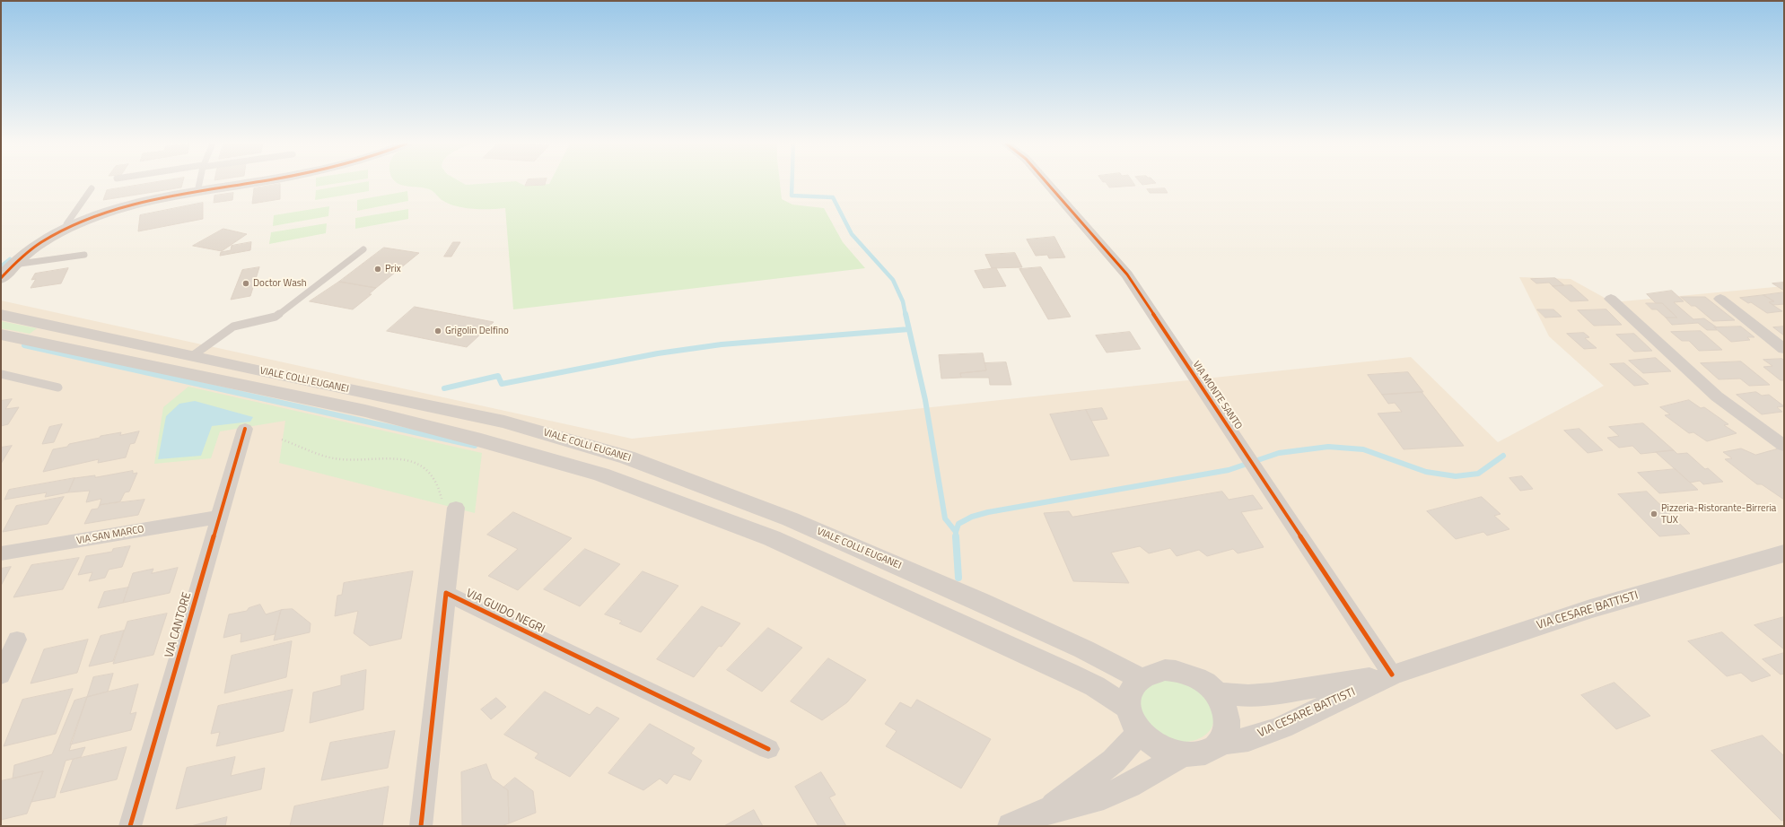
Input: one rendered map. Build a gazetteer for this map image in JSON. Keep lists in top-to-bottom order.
{
  "streets": {
    "main road": ["VIALE COLLI EUGANEI", "VIA CESARE BATTISTI"],
    "street": [
      "VIA MONTE SANTO",
      "VIA SAN MARCO",
      "VIA GUIDO NEGRI",
      "VIA CANTORE"
    ]
  },
  "crossings": [
    ["VIALE COLLI EUGANEI", "VIA CESARE BATTISTI"],
    ["VIA MONTE SANTO", "VIA CESARE BATTISTI"],
    ["VIA SAN MARCO", "VIA CANTORE"]
  ],
  "places": [
    "Prix",
    "Doctor Wash",
    "Grigolin Delfino",
    "Pizzeria-Ristorante-Birreria TUX"
  ]
}
